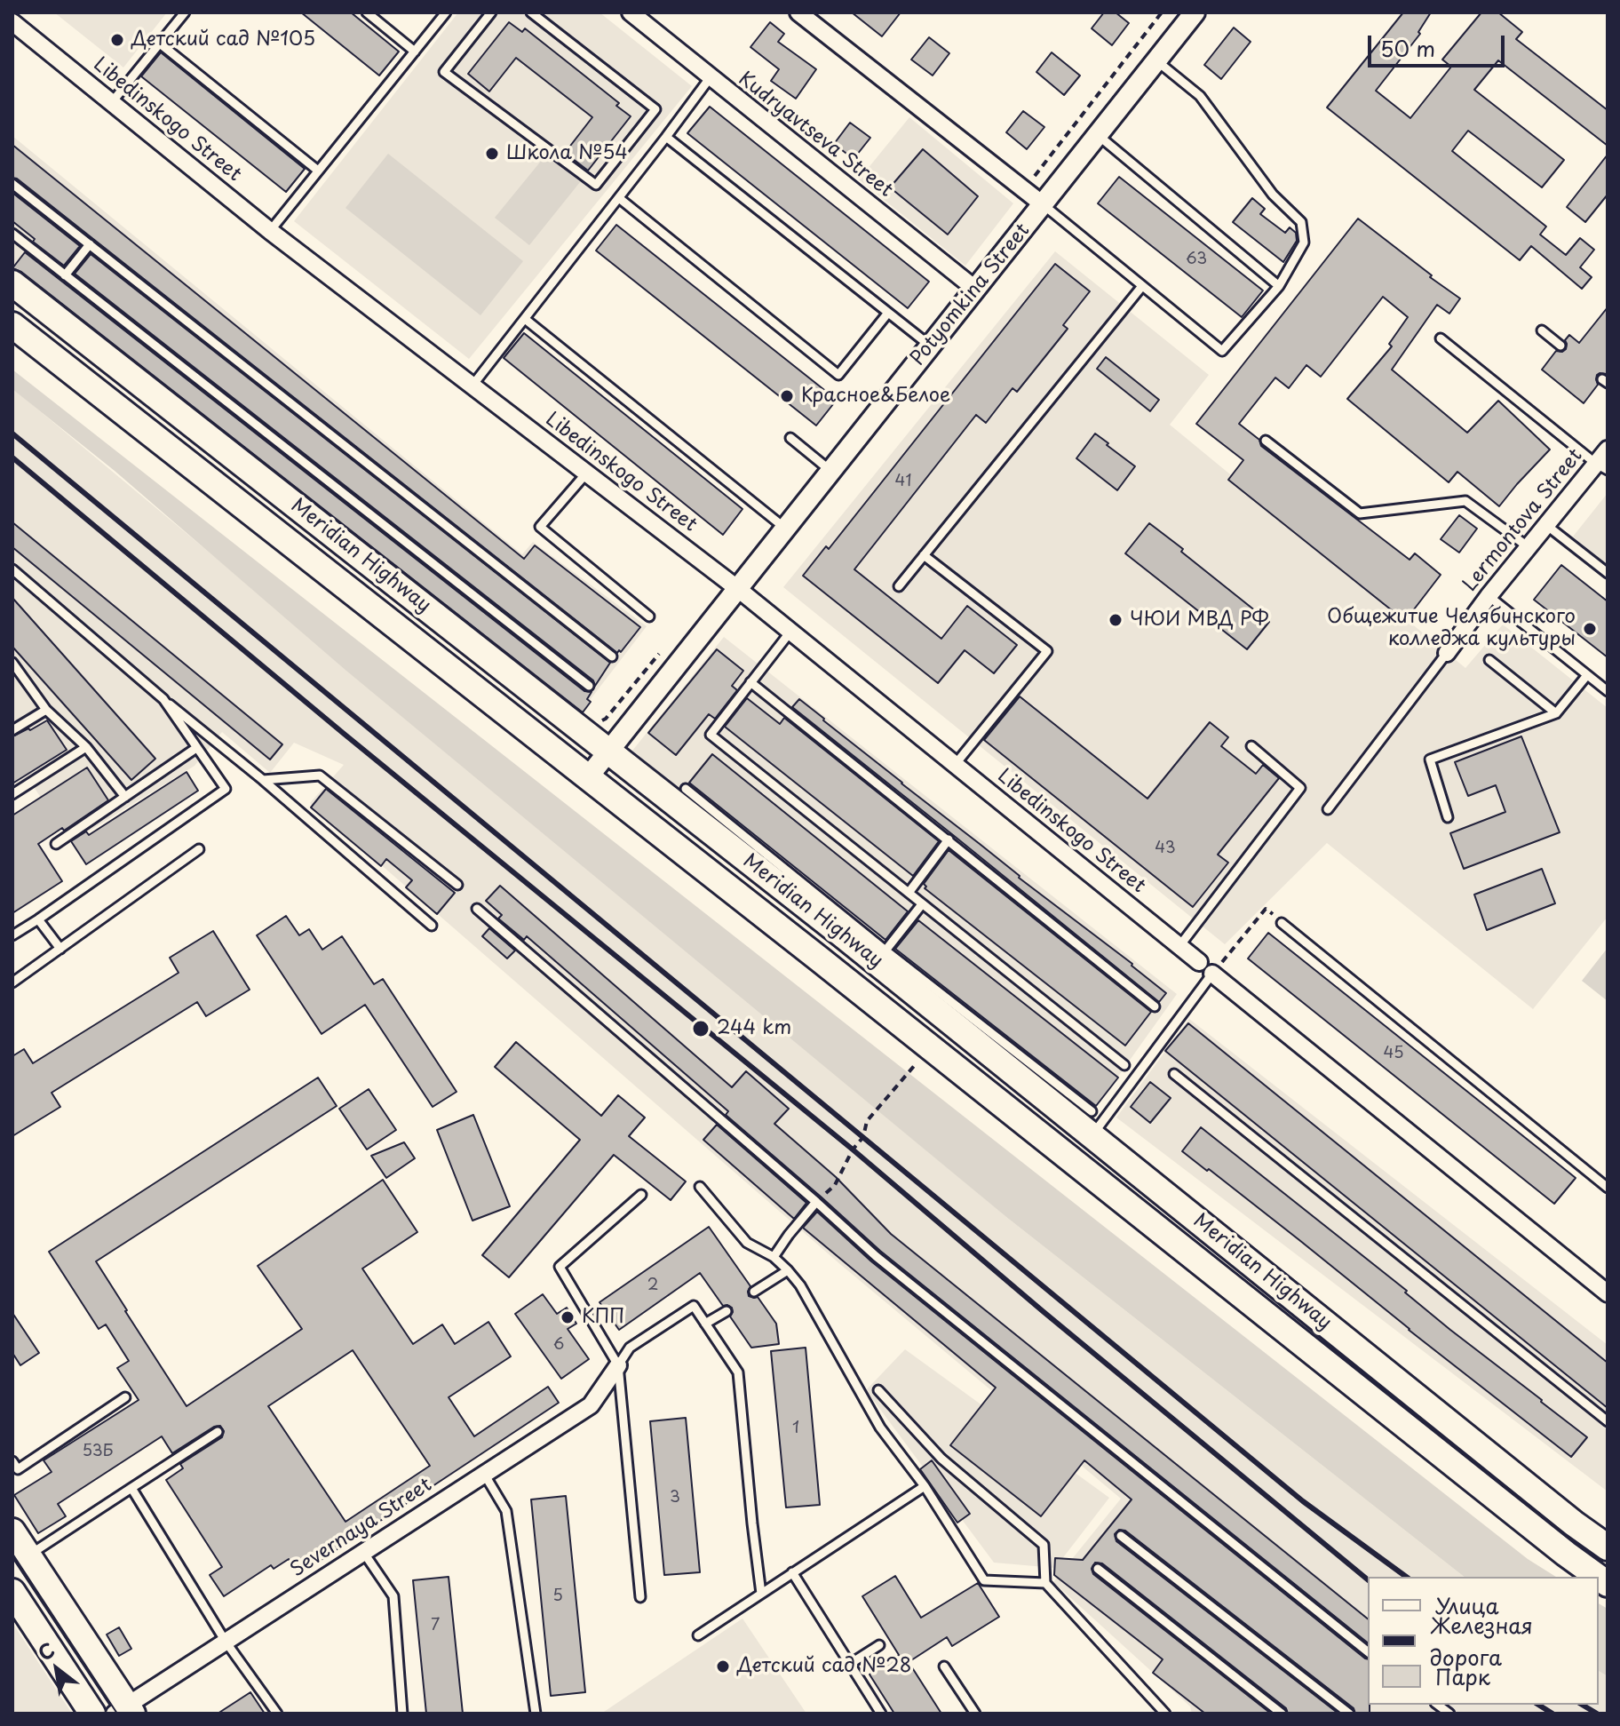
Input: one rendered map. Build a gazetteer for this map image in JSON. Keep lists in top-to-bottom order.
{
  "streets": {
    "main road": ["Meridian Highway"],
    "street": [
      "Libedinskogo Street",
      "Kudryavtseva Street",
      "Potyomkina Street",
      "Lermontova Street",
      "Severnaya Street"
    ]
  },
  "crossings": [
    ["Libedinskogo Street", "Potyomkina Street"],
    ["Kudryavtseva Street", "Potyomkina Street"],
    ["Potyomkina Street", "Meridian Highway"]
  ],
  "places": [
    "Детский сад №105",
    "Школа №54",
    "Красное&Белое",
    "ЧЮИ МВД РФ",
    "Общежитие Челябинского колледжа культуры",
    "244 km",
    "КПП",
    "Детский сад №28"
  ],
  "house_numbers": [
    "63",
    "41",
    "43",
    "45",
    "2",
    "6",
    "1",
    "53Б",
    "3",
    "5",
    "7"
  ],
  "legend": ["Улица", "Железная дорога", "Парк"],
  "scale_bar": "50 m",
  "north": "top left"
}
